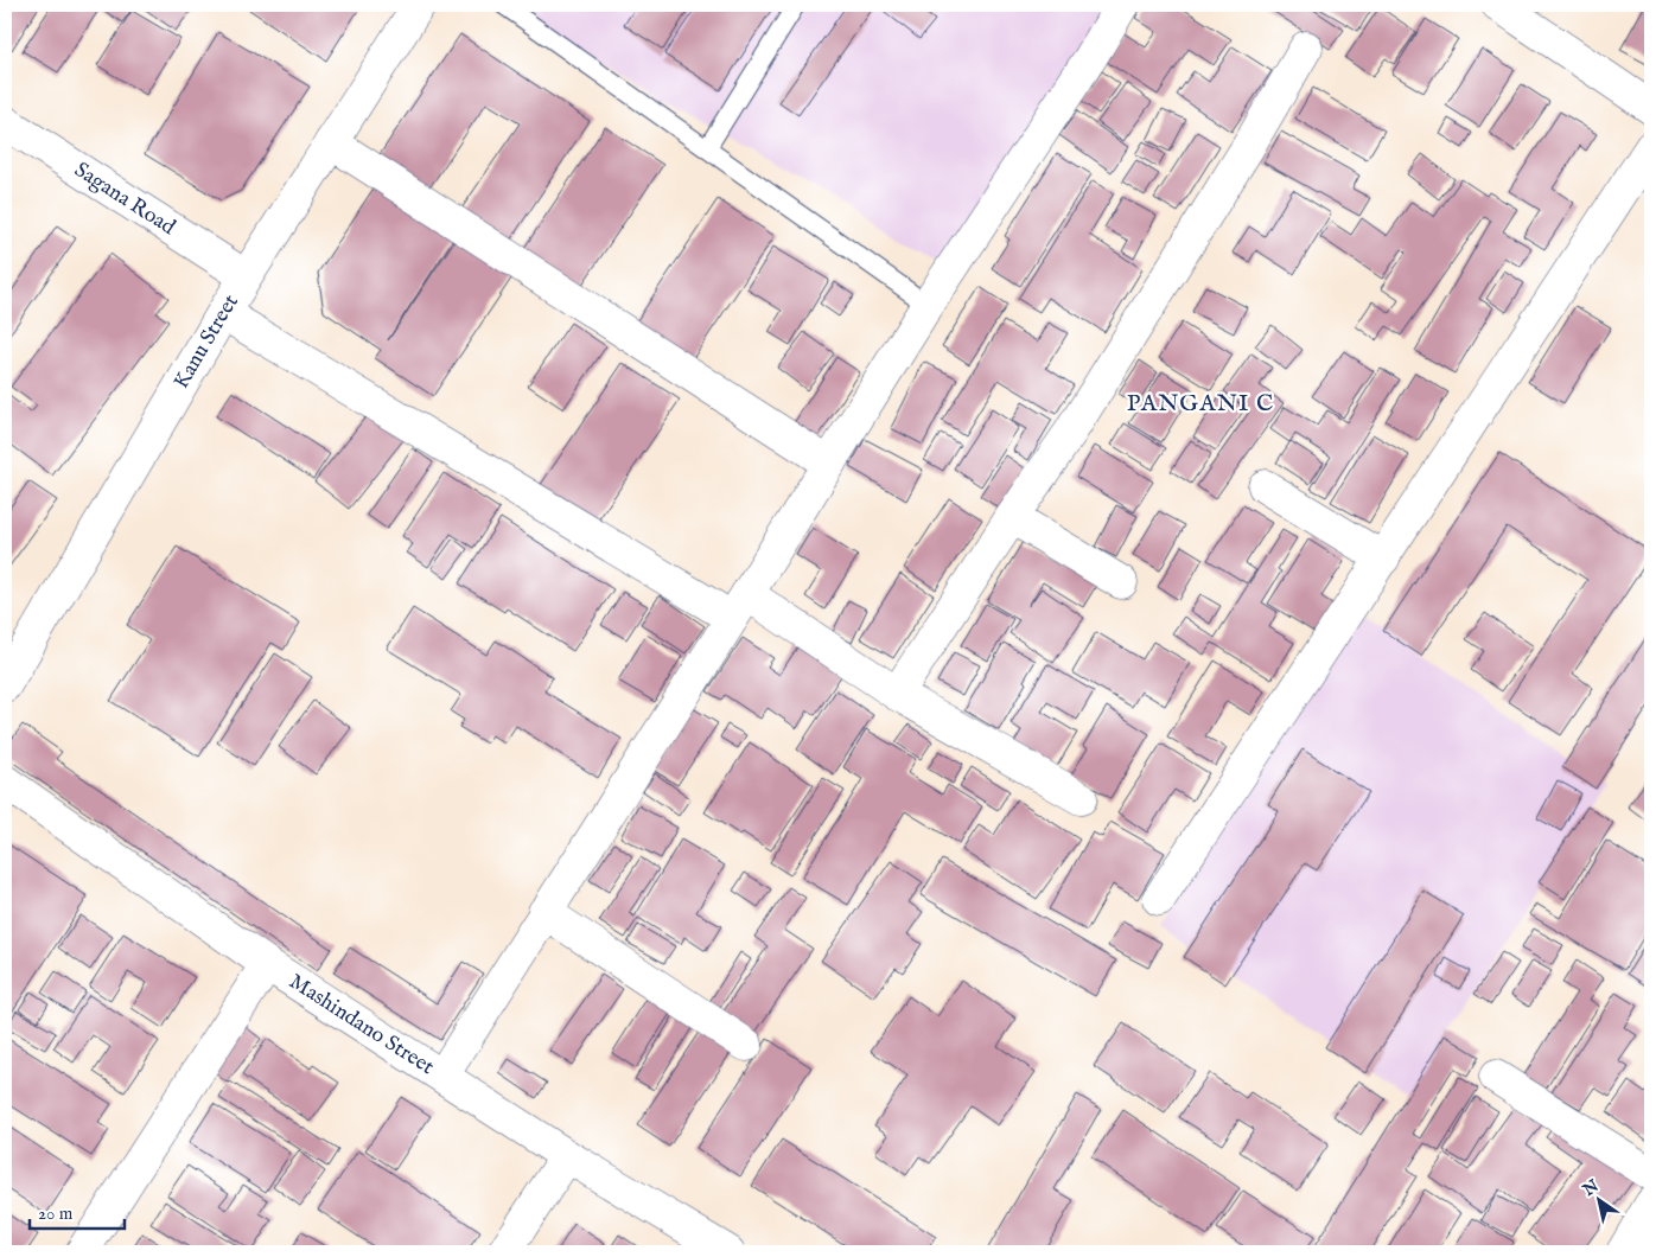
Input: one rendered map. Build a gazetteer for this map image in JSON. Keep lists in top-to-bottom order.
{
  "streets": {
    "street": ["Sagana Road", "Kanu Street", "Mashindano Street"]
  },
  "crossings": [
    ["Sagana Road", "Kanu Street"]
  ],
  "districts": ["PANGANI C"],
  "scale_bar": "20 m",
  "north": "top left"
}
